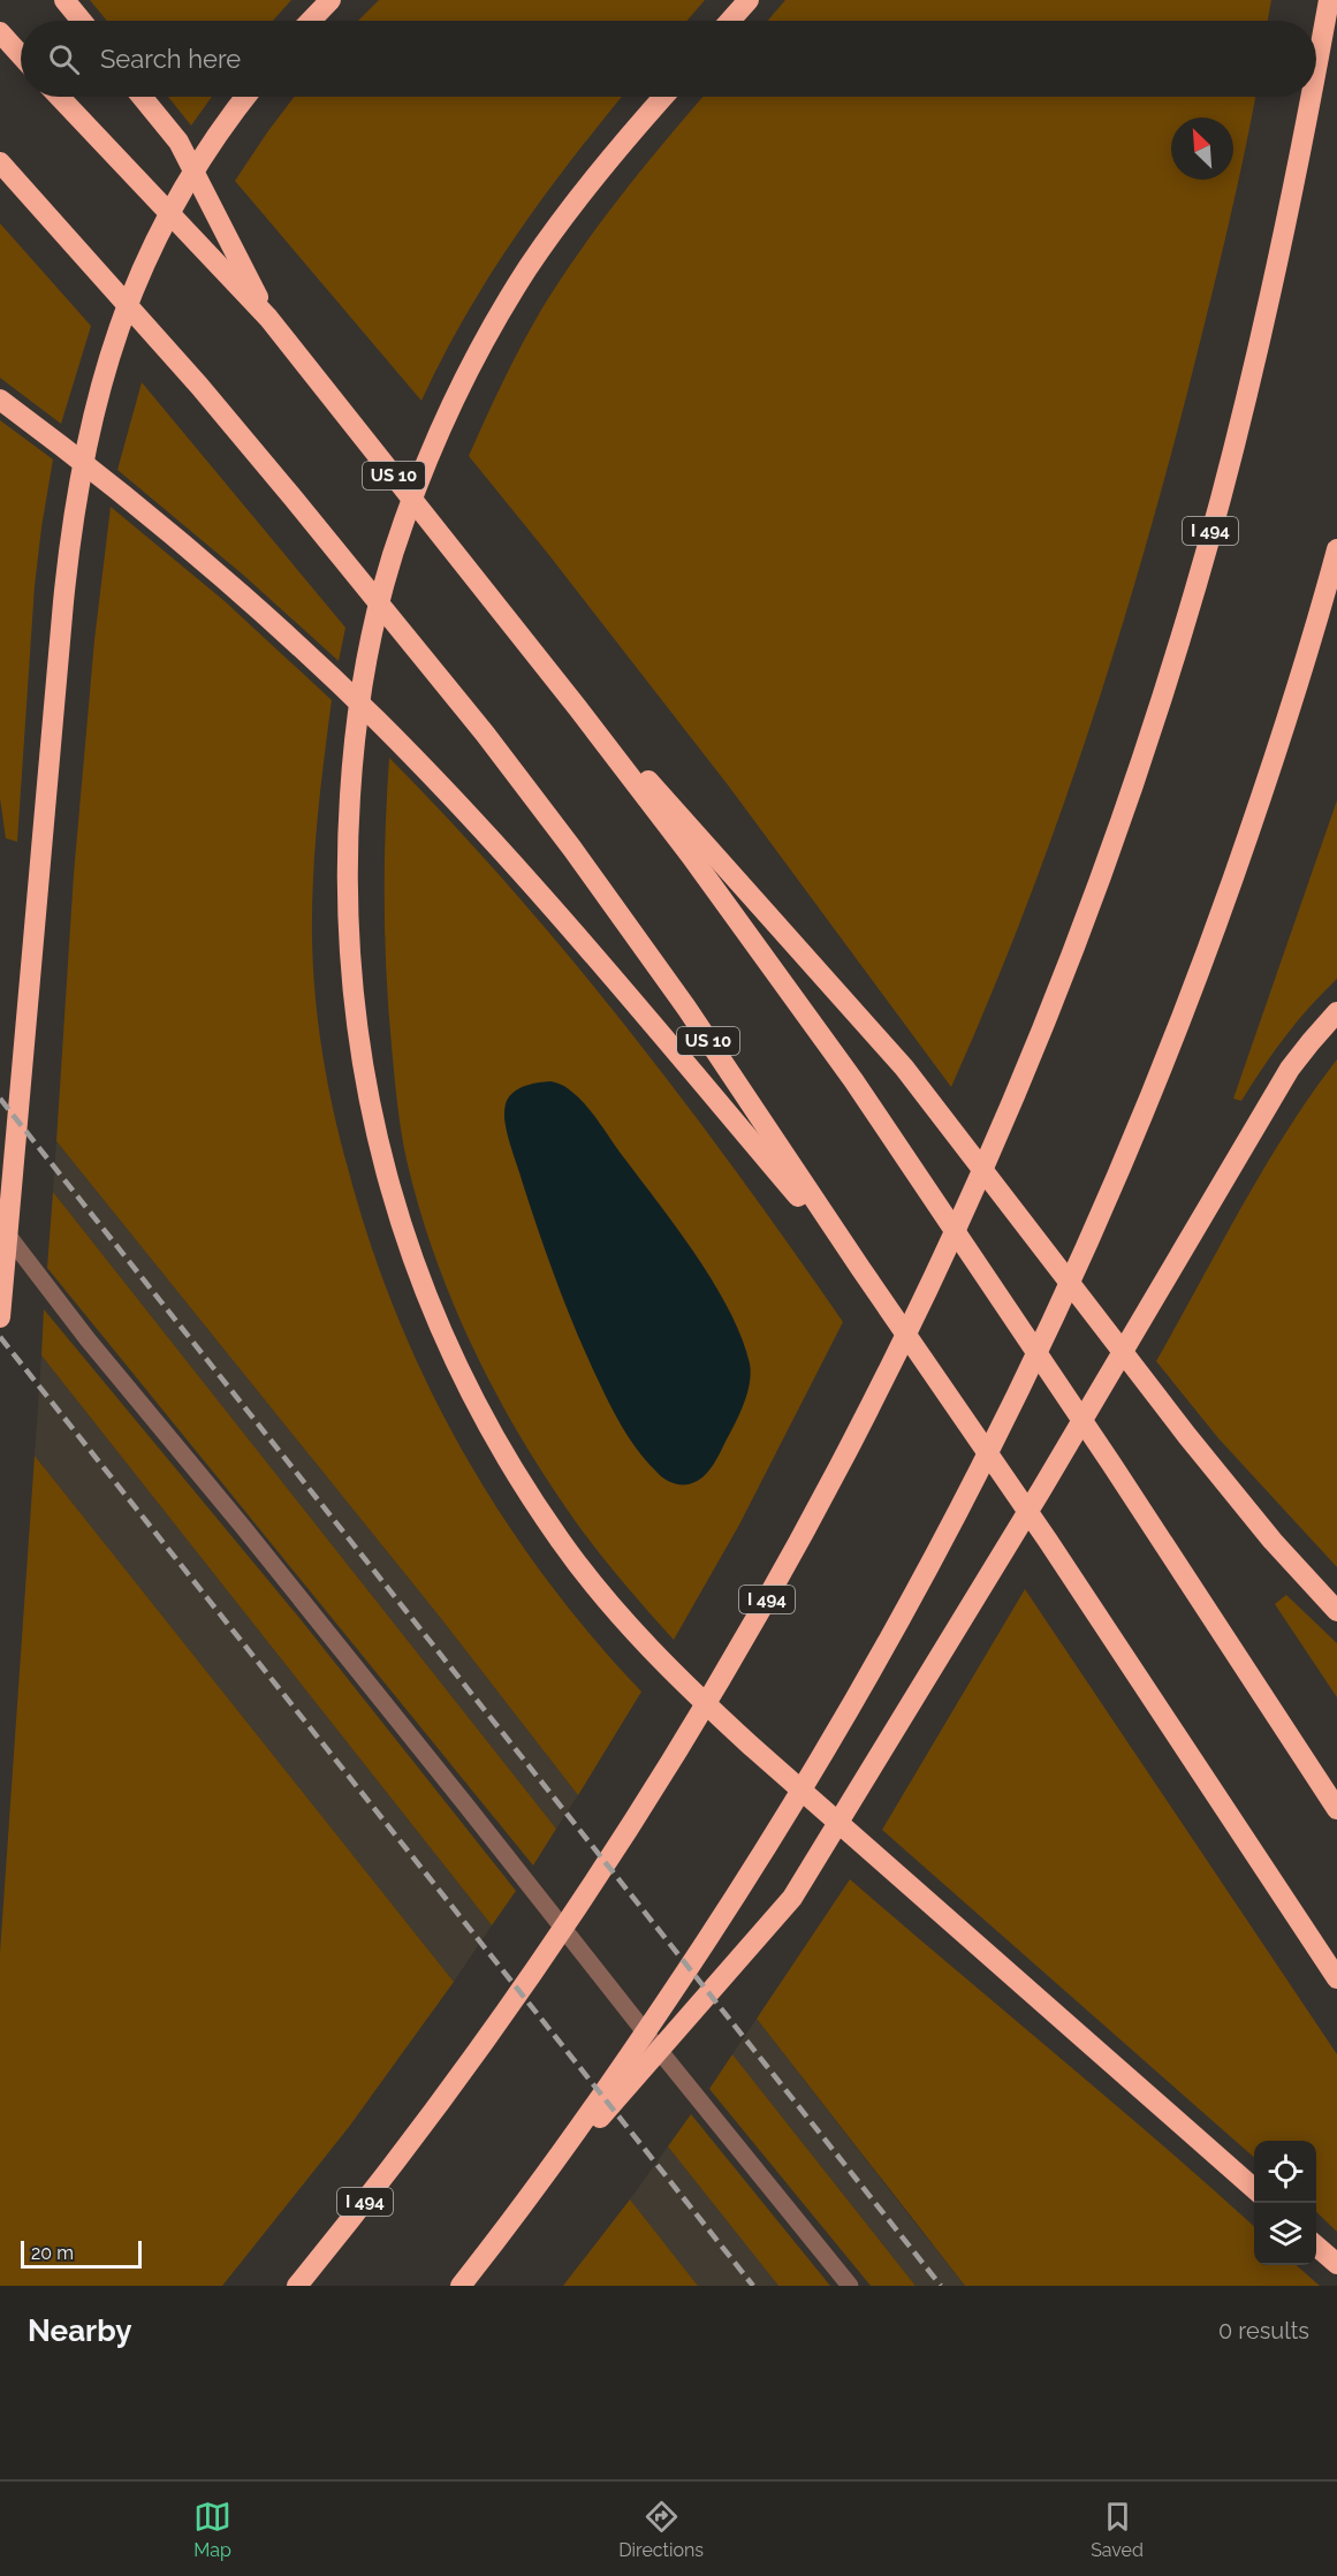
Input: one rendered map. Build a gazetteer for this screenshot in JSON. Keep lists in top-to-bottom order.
{
  "streets": {
    "highway": ["US 10", "I 494"]
  },
  "scale_bar": "20 m",
  "north": "top left",
  "page": {
    "search": "Search here",
    "scale": "20 m",
    "heading": ["Nearby", "0 results"],
    "nav": ["Map", "Directions", "Saved"]
  }
}
